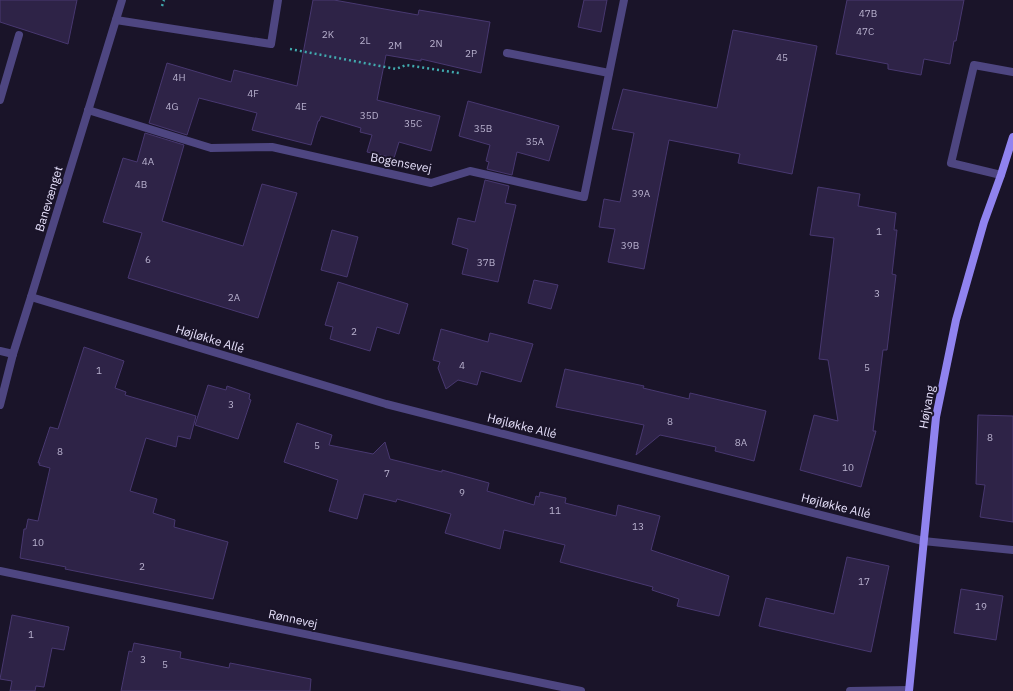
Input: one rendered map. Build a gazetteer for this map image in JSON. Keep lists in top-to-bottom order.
{
  "streets": {
    "street": [
      "Bogensevej",
      "Banevænget",
      "Højløkke Allé",
      "Højvang",
      "Rønnevej"
    ]
  },
  "crossings": [
    ["Bogensevej", "Banevænget"],
    ["Banevænget", "Højløkke Allé"],
    ["Højløkke Allé", "Højvang"]
  ],
  "house_numbers": [
    "47B",
    "47C",
    "2K",
    "2L",
    "2N",
    "2M",
    "2P",
    "45",
    "4H",
    "4F",
    "4G",
    "4E",
    "35D",
    "35C",
    "35B",
    "35A",
    "4A",
    "4B",
    "39A",
    "1",
    "39B",
    "6",
    "37B",
    "3",
    "2A",
    "2",
    "4",
    "5",
    "1",
    "3",
    "8",
    "8",
    "8A",
    "5",
    "8",
    "10",
    "7",
    "9",
    "11",
    "13",
    "10",
    "2",
    "17",
    "19",
    "1",
    "3",
    "5"
  ]
}
